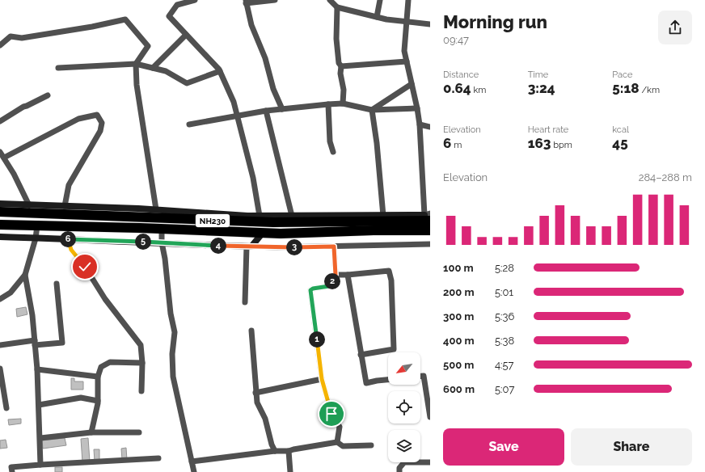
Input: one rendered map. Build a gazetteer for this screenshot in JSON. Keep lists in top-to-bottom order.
{
  "streets": {
    "highway": ["NH230"]
  },
  "north": "bottom left",
  "page": {
    "heading": ["Morning run", "09:47"],
    "stats": [
      ["Distance", "0.64 km"],
      ["Time", "3:24"],
      ["Pace", "5:18 /km"],
      ["Elevation", "6 m"],
      ["Heart rate", "163 bpm"],
      ["kcal", "45"]
    ],
    "chart": ["Elevation", "284–288 m"],
    "pins": [
      "6",
      "5",
      "4",
      "3",
      "2",
      "1"
    ],
    "list": [
      {
        "name": "100 m",
        "note": "5:28"
      },
      {
        "name": "200 m",
        "note": "5:01"
      },
      {
        "name": "300 m",
        "note": "5:36"
      },
      {
        "name": "400 m",
        "note": "5:38"
      },
      {
        "name": "500 m",
        "note": "4:57"
      },
      {
        "name": "600 m",
        "note": "5:07"
      }
    ],
    "buttons": ["Save", "Share"]
  }
}
